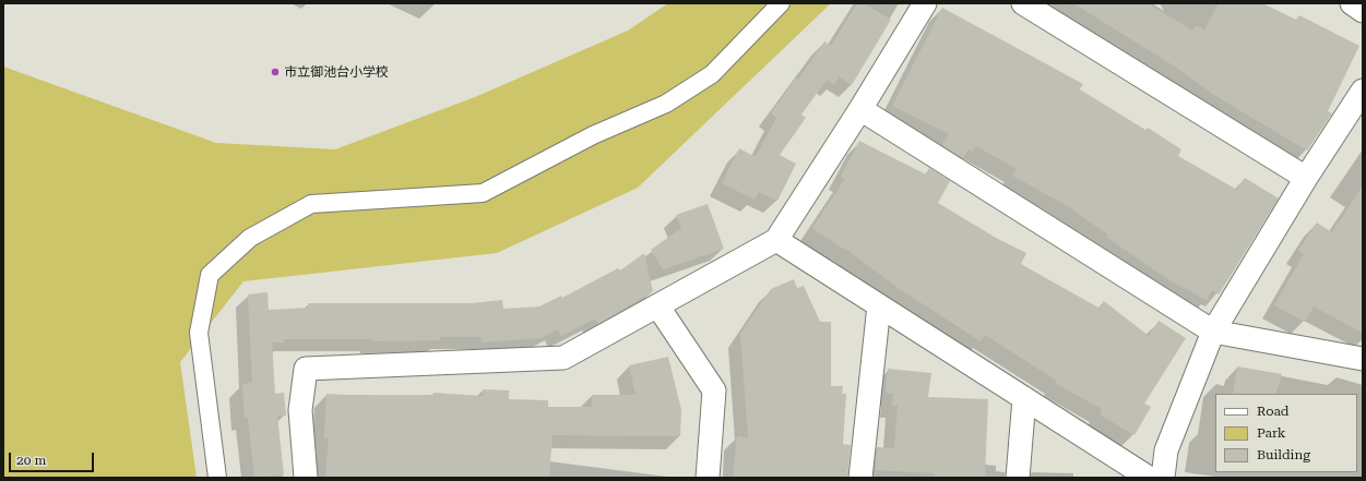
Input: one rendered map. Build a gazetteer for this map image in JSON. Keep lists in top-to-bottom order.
{
  "places": ["市立御池台小学校"],
  "legend": ["Road", "Park", "Building"],
  "scale_bar": "20 m"
}
